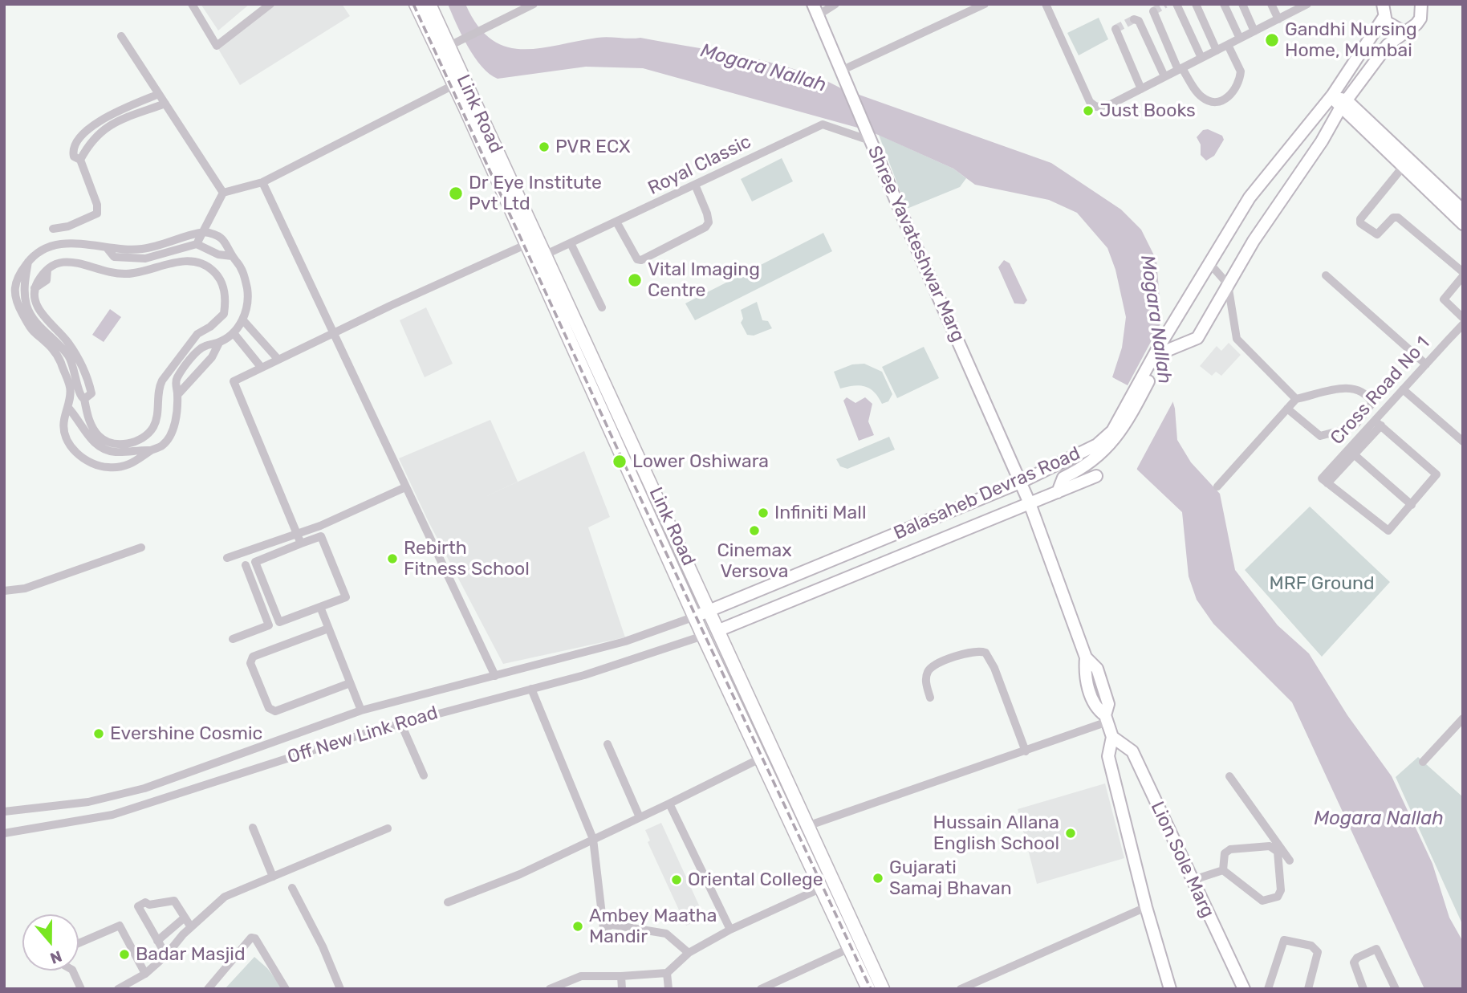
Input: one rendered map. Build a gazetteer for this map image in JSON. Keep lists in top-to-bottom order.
{
  "streets": {
    "main road": [
      "Link Road",
      "Shree Yavateshwar Marg",
      "Balasaheb Devras Road",
      "Off New Link Road",
      "Lion Sole Marg"
    ],
    "street": ["Royal Classic", "Cross Road No 1"]
  },
  "crossings": [
    ["Link Road", "Royal Classic"],
    ["Link Road", "Balasaheb Devras Road"],
    ["Link Road", "Off New Link Road"],
    ["Royal Classic", "Shree Yavateshwar Marg"],
    ["Shree Yavateshwar Marg", "Balasaheb Devras Road"],
    ["Shree Yavateshwar Marg", "Lion Sole Marg"],
    ["Balasaheb Devras Road", "Off New Link Road"]
  ],
  "water": ["Mogara Nallah"],
  "parks": ["MRF Ground"],
  "places": [
    "Gandhi Nursing Home, Mumbai",
    "Just Books",
    "PVR ECX",
    "Dr Eye Institute Pvt Ltd",
    "Vital Imaging Centre",
    "Lower Oshiwara",
    "Infiniti Mall",
    "Cinemax Versova",
    "Rebirth Fitness School",
    "Evershine Cosmic",
    "Hussain Allana English School",
    "Gujarati Samaj Bhavan",
    "Oriental College",
    "Ambey Maatha Mandir",
    "Badar Masjid"
  ],
  "north": "bottom"
}
